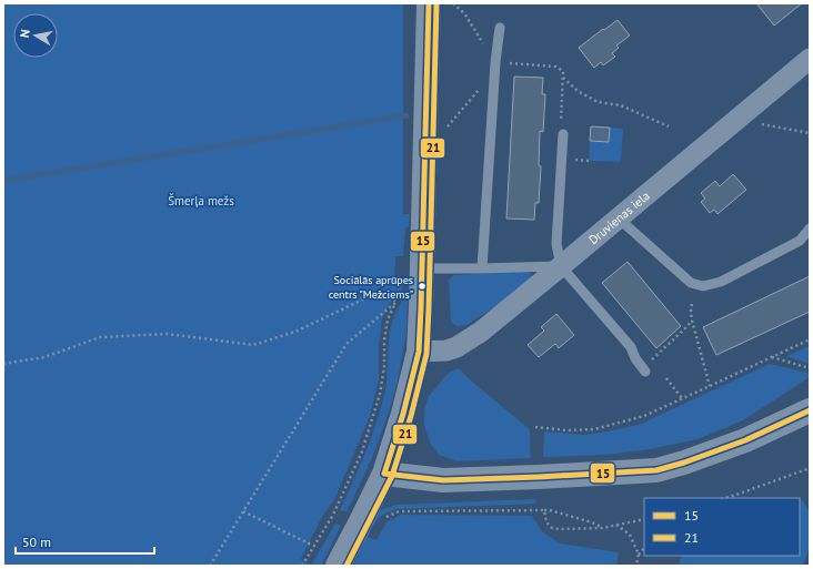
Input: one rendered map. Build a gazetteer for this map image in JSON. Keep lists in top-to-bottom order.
{
  "streets": {
    "street": ["Druvienas iela"]
  },
  "parks": ["Šmerļa mežs"],
  "places": ["Sociālās aprūpes centrs \"Mežciems\""],
  "lines": ["transit line 15", "transit line 21"],
  "legend": ["15", "21"],
  "scale_bar": "50 m",
  "north": "left"
}
